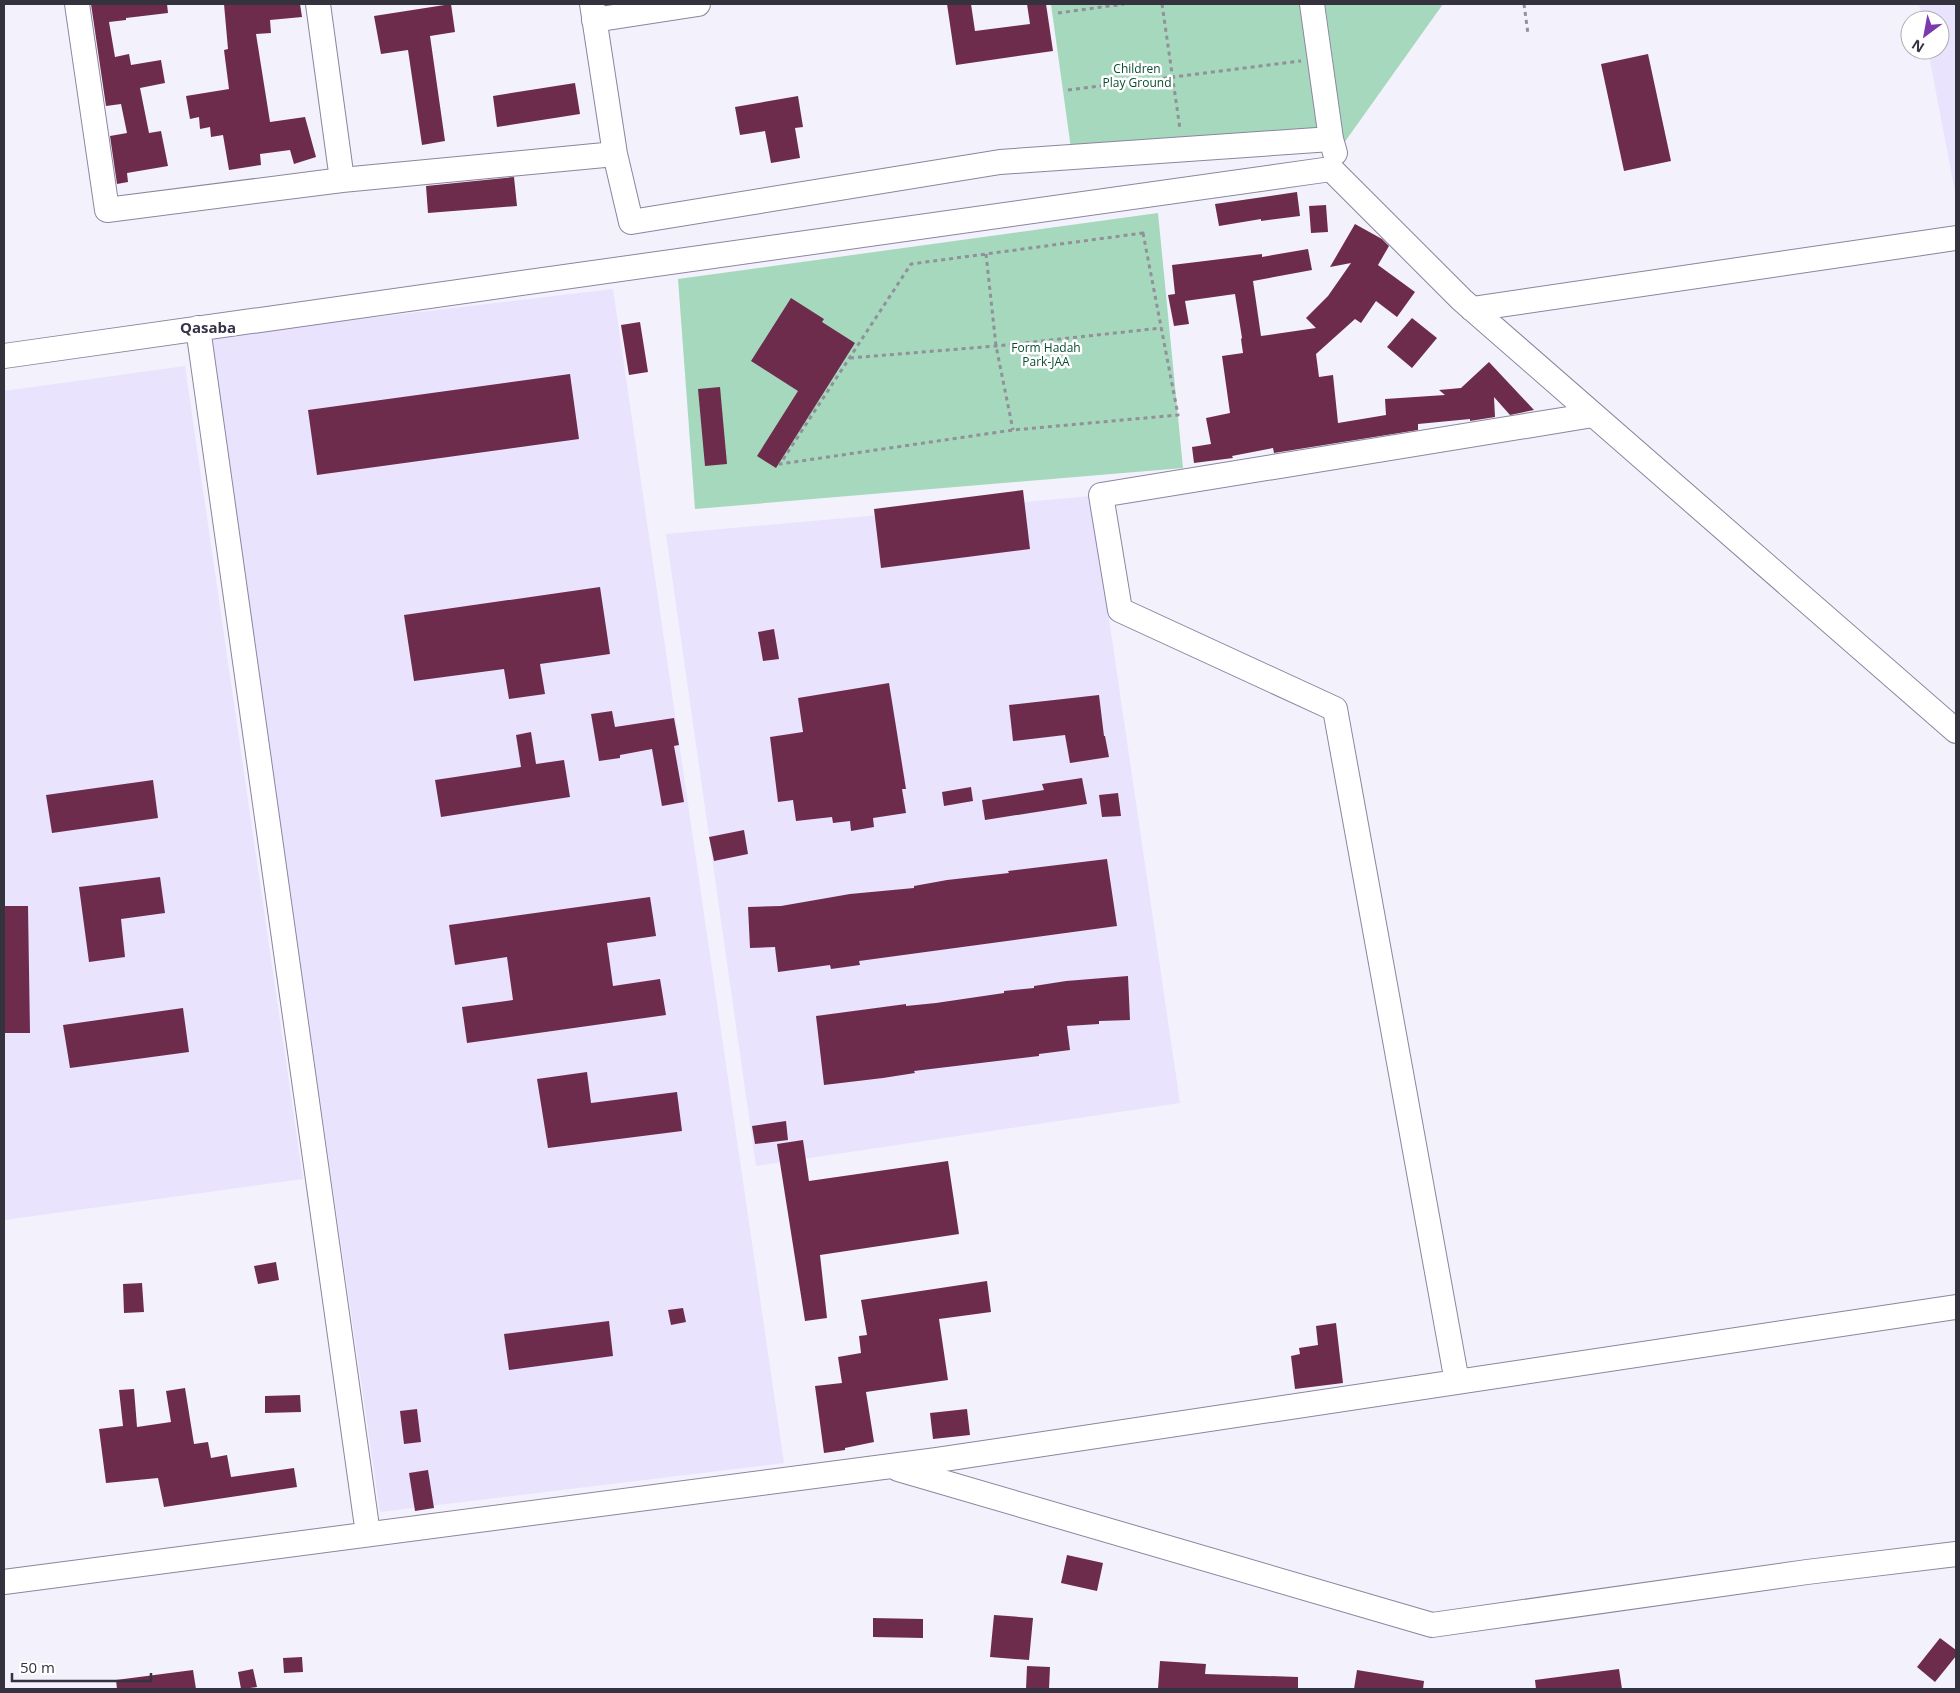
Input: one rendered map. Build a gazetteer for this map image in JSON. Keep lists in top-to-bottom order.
{
  "districts": ["Qasaba"],
  "parks": ["Children Play Ground", "Form Hadah Park-JAA"],
  "scale_bar": "50 m",
  "north": "bottom left"
}
